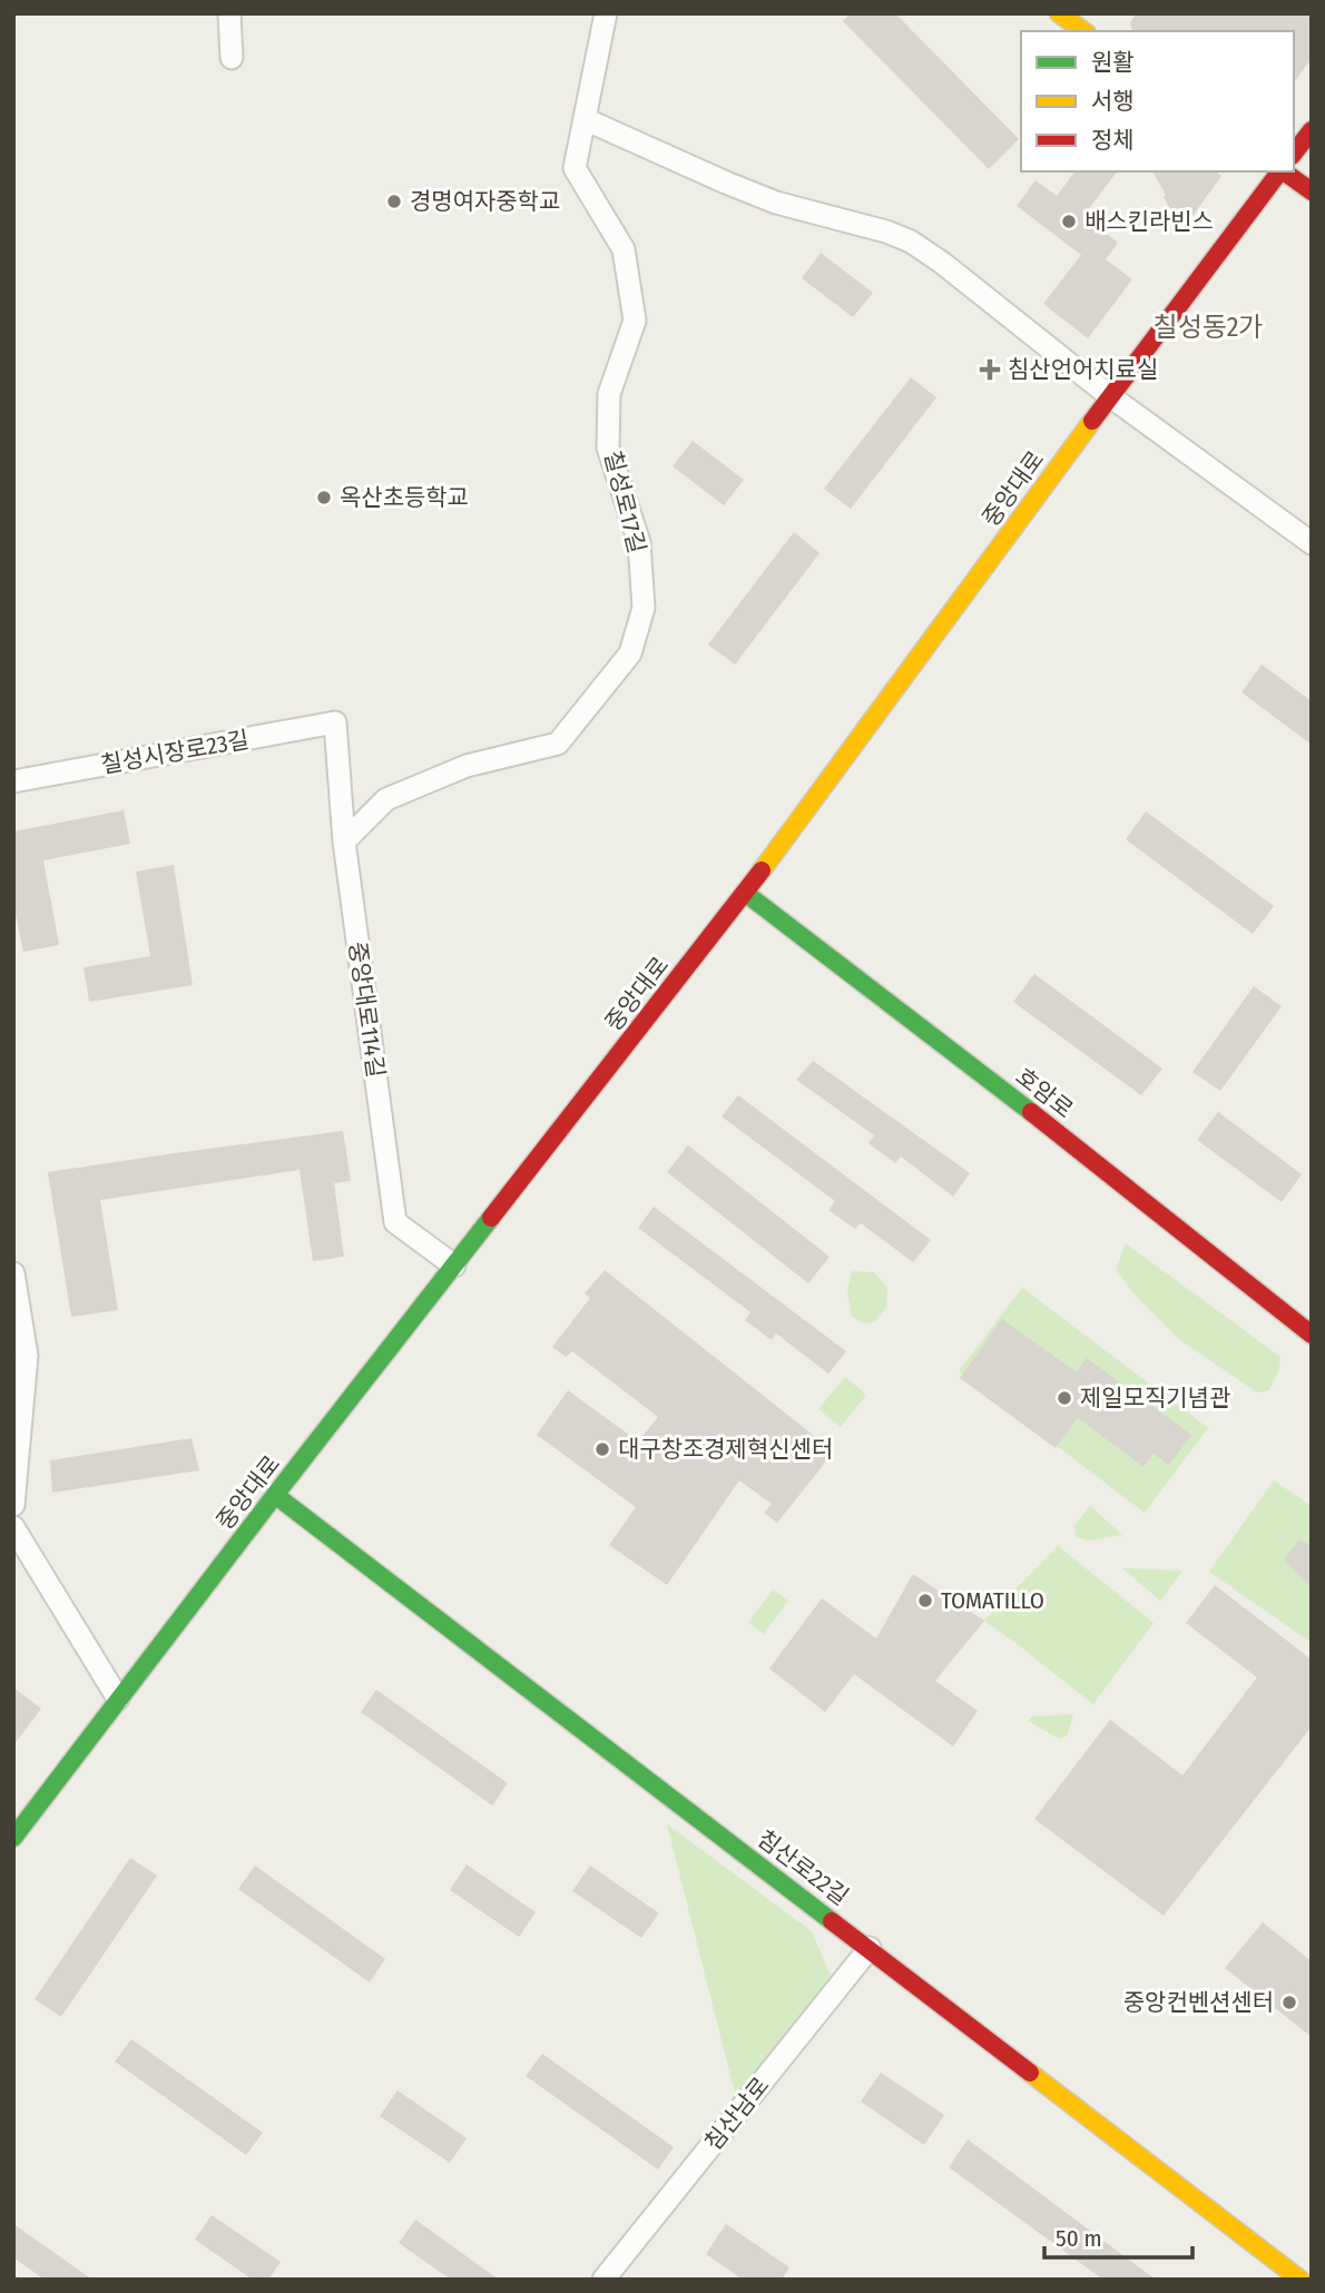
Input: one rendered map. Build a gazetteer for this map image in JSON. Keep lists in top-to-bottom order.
{
  "streets": {
    "main road": ["중앙대로", "호암로", "침산로22길"],
    "street": [
      "칠성로17길",
      "칠성시장로23길",
      "중앙대로114길",
      "침산남로"
    ]
  },
  "crossings": [
    ["중앙대로", "중앙대로114길"],
    ["중앙대로", "호암로"],
    ["중앙대로", "침산로22길"],
    ["칠성로17길", "중앙대로114길"],
    ["칠성시장로23길", "중앙대로114길"],
    ["침산로22길", "침산남로"]
  ],
  "districts": ["칠성동2가"],
  "places": {
    "other": [
      "경명여자중학교",
      "배스킨라빈스",
      "옥산초등학교",
      "제일모직기념관",
      "대구창조경제혁신센터",
      "TOMATILLO",
      "중앙컨벤션센터"
    ],
    "health": ["침산언어치료실"]
  },
  "legend": ["원활", "서행", "정체"],
  "scale_bar": "50 m"
}
